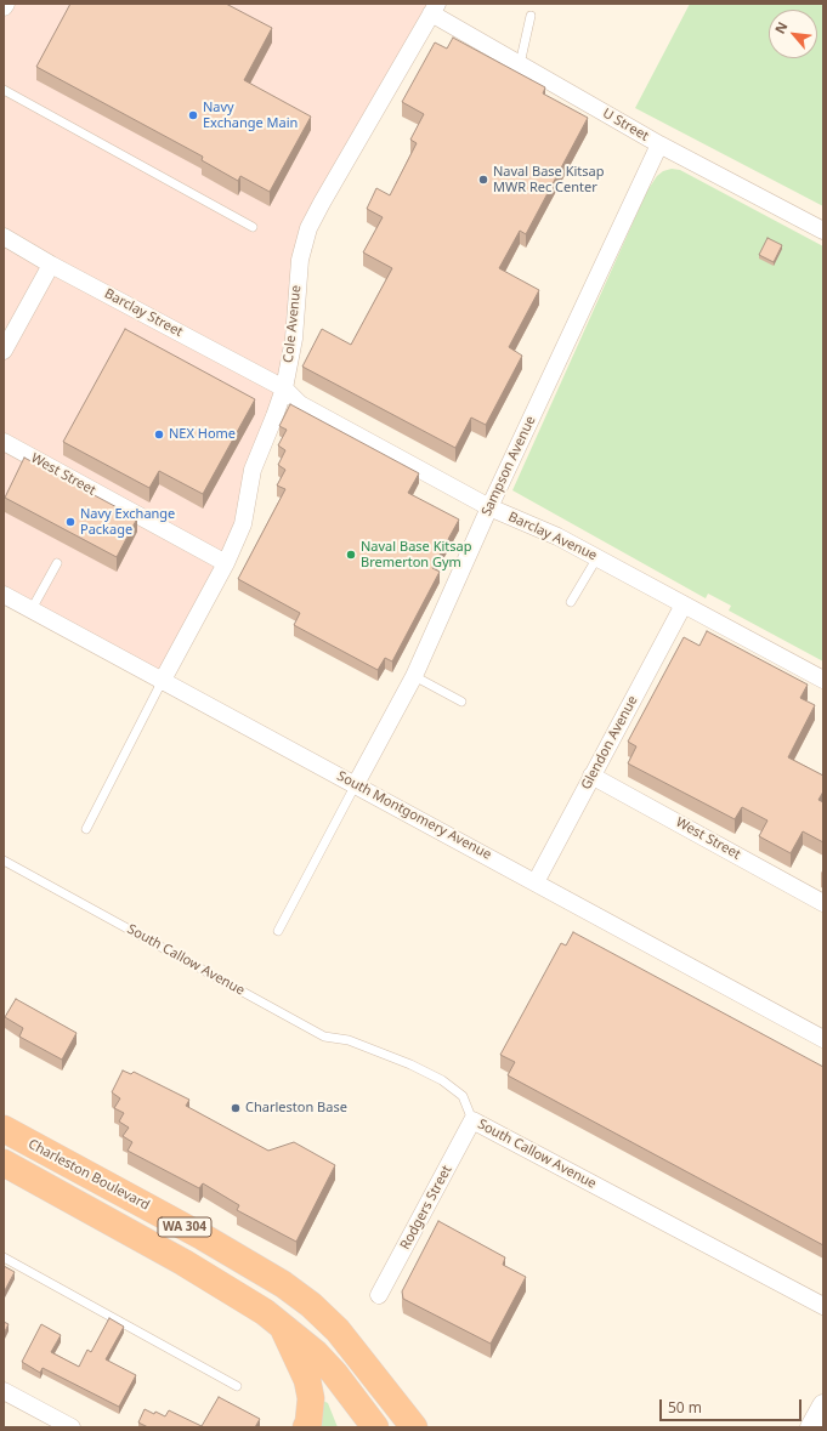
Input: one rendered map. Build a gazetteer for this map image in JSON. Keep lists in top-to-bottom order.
{
  "streets": {
    "highway": ["Charleston Boulevard", "WA 304"],
    "street": [
      "U Street",
      "Barclay Street",
      "Cole Avenue",
      "Sampson Avenue",
      "West Street",
      "Barclay Avenue",
      "Glendon Avenue",
      "South Montgomery Avenue",
      "South Callow Avenue",
      "Rodgers Street"
    ]
  },
  "crossings": [
    ["U Street", "Cole Avenue"],
    ["U Street", "Sampson Avenue"],
    ["Barclay Street", "Cole Avenue"],
    ["Barclay Street", "Barclay Avenue"],
    ["Cole Avenue", "West Street"],
    ["Cole Avenue", "Barclay Avenue"],
    ["Cole Avenue", "South Montgomery Avenue"],
    ["Sampson Avenue", "Barclay Avenue"],
    ["Sampson Avenue", "South Montgomery Avenue"],
    ["West Street", "Glendon Avenue"],
    ["Barclay Avenue", "Glendon Avenue"],
    ["Glendon Avenue", "South Montgomery Avenue"],
    ["South Callow Avenue", "Rodgers Street"]
  ],
  "places": [
    "Navy Exchange Main",
    "Naval Base Kitsap MWR Rec Center",
    "NEX Home",
    "Navy Exchange Package",
    "Naval Base Kitsap Bremerton Gym",
    "Charleston Base"
  ],
  "scale_bar": "50 m",
  "north": "top left"
}
